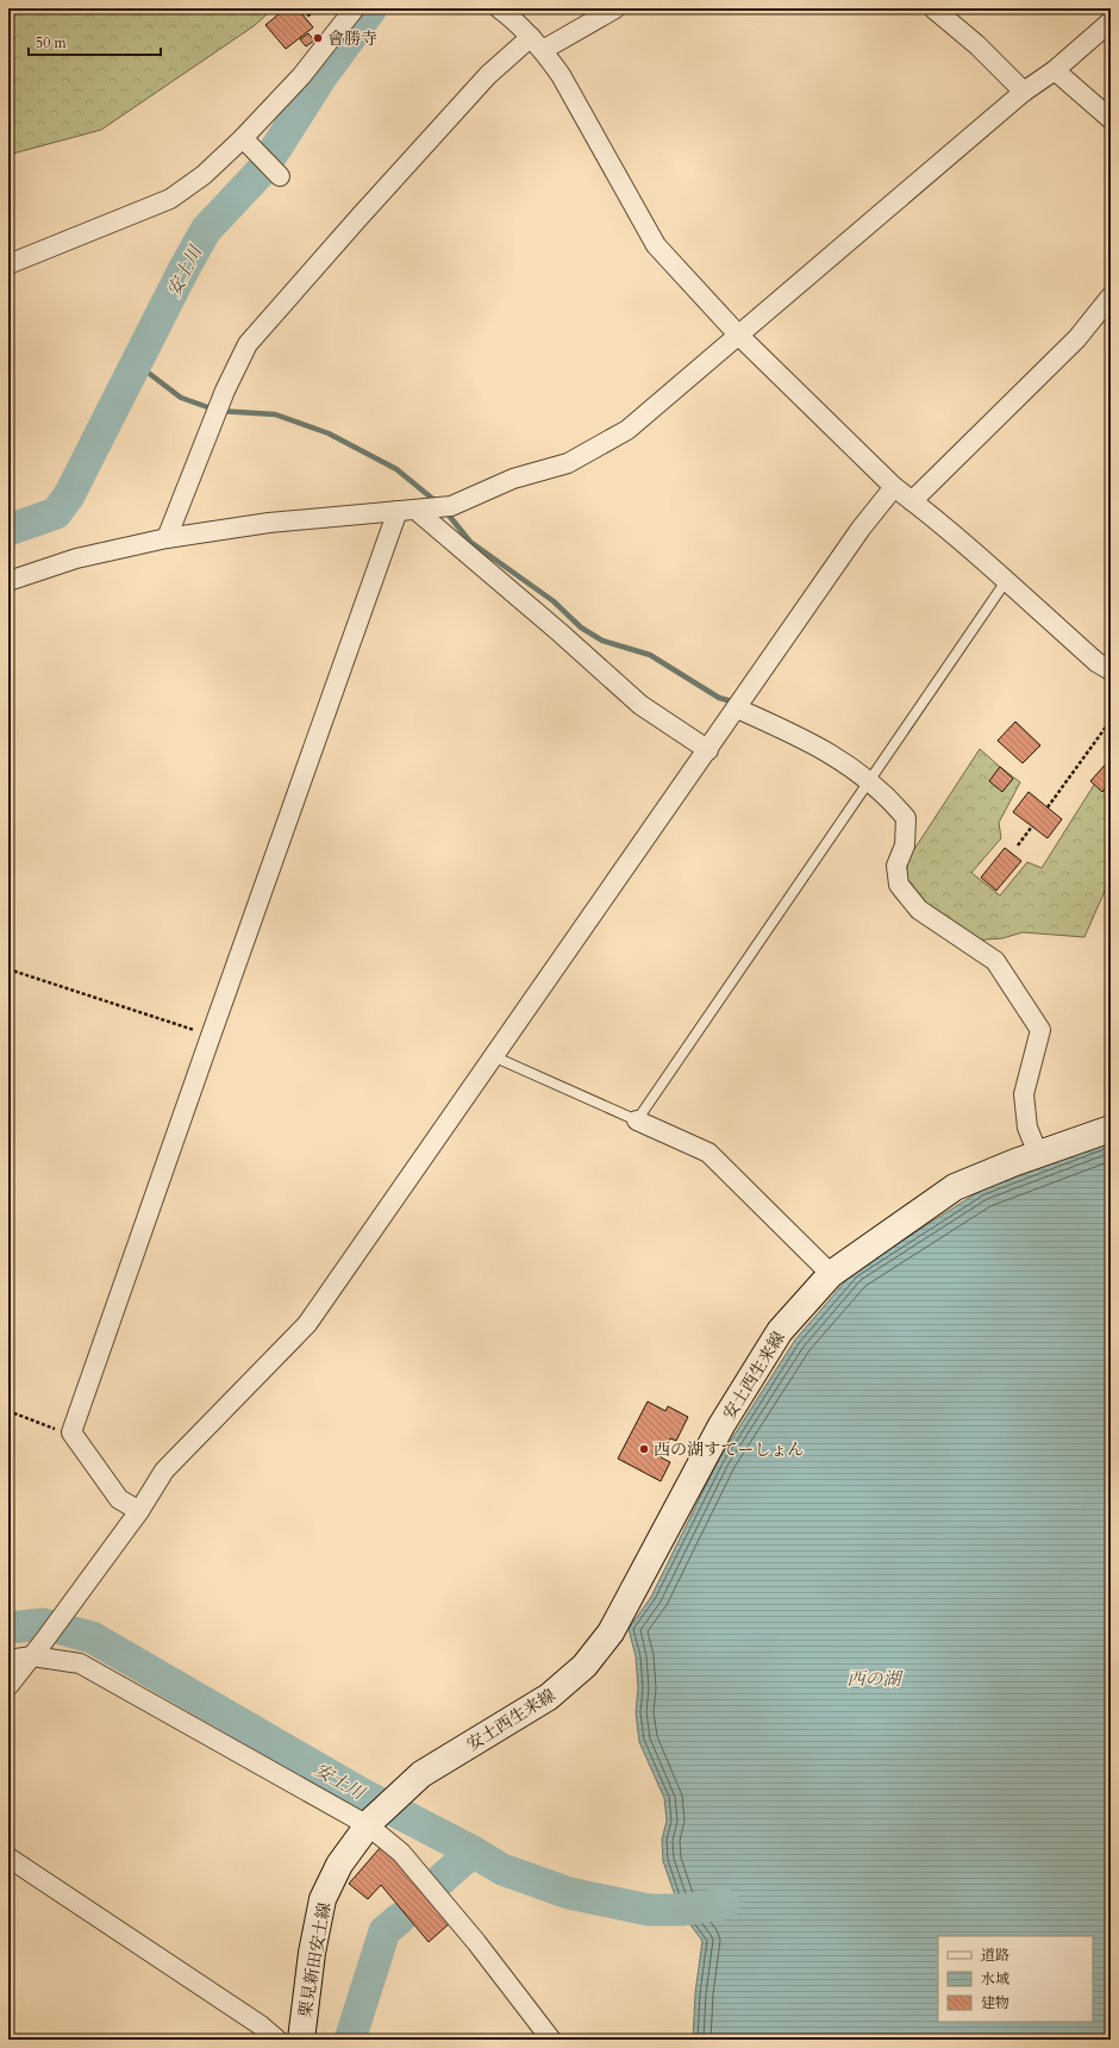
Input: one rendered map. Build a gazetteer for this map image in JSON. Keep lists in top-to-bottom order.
{
  "streets": {
    "main road": ["安土西生来線", "栗見新田安土線"]
  },
  "crossings": [
    ["安土西生来線", "栗見新田安土線"]
  ],
  "water": ["安土川", "西の湖"],
  "places": ["會勝寺", "西の湖すてーしょん"],
  "legend": ["道路", "水域", "建物"],
  "scale_bar": "50 m"
}
